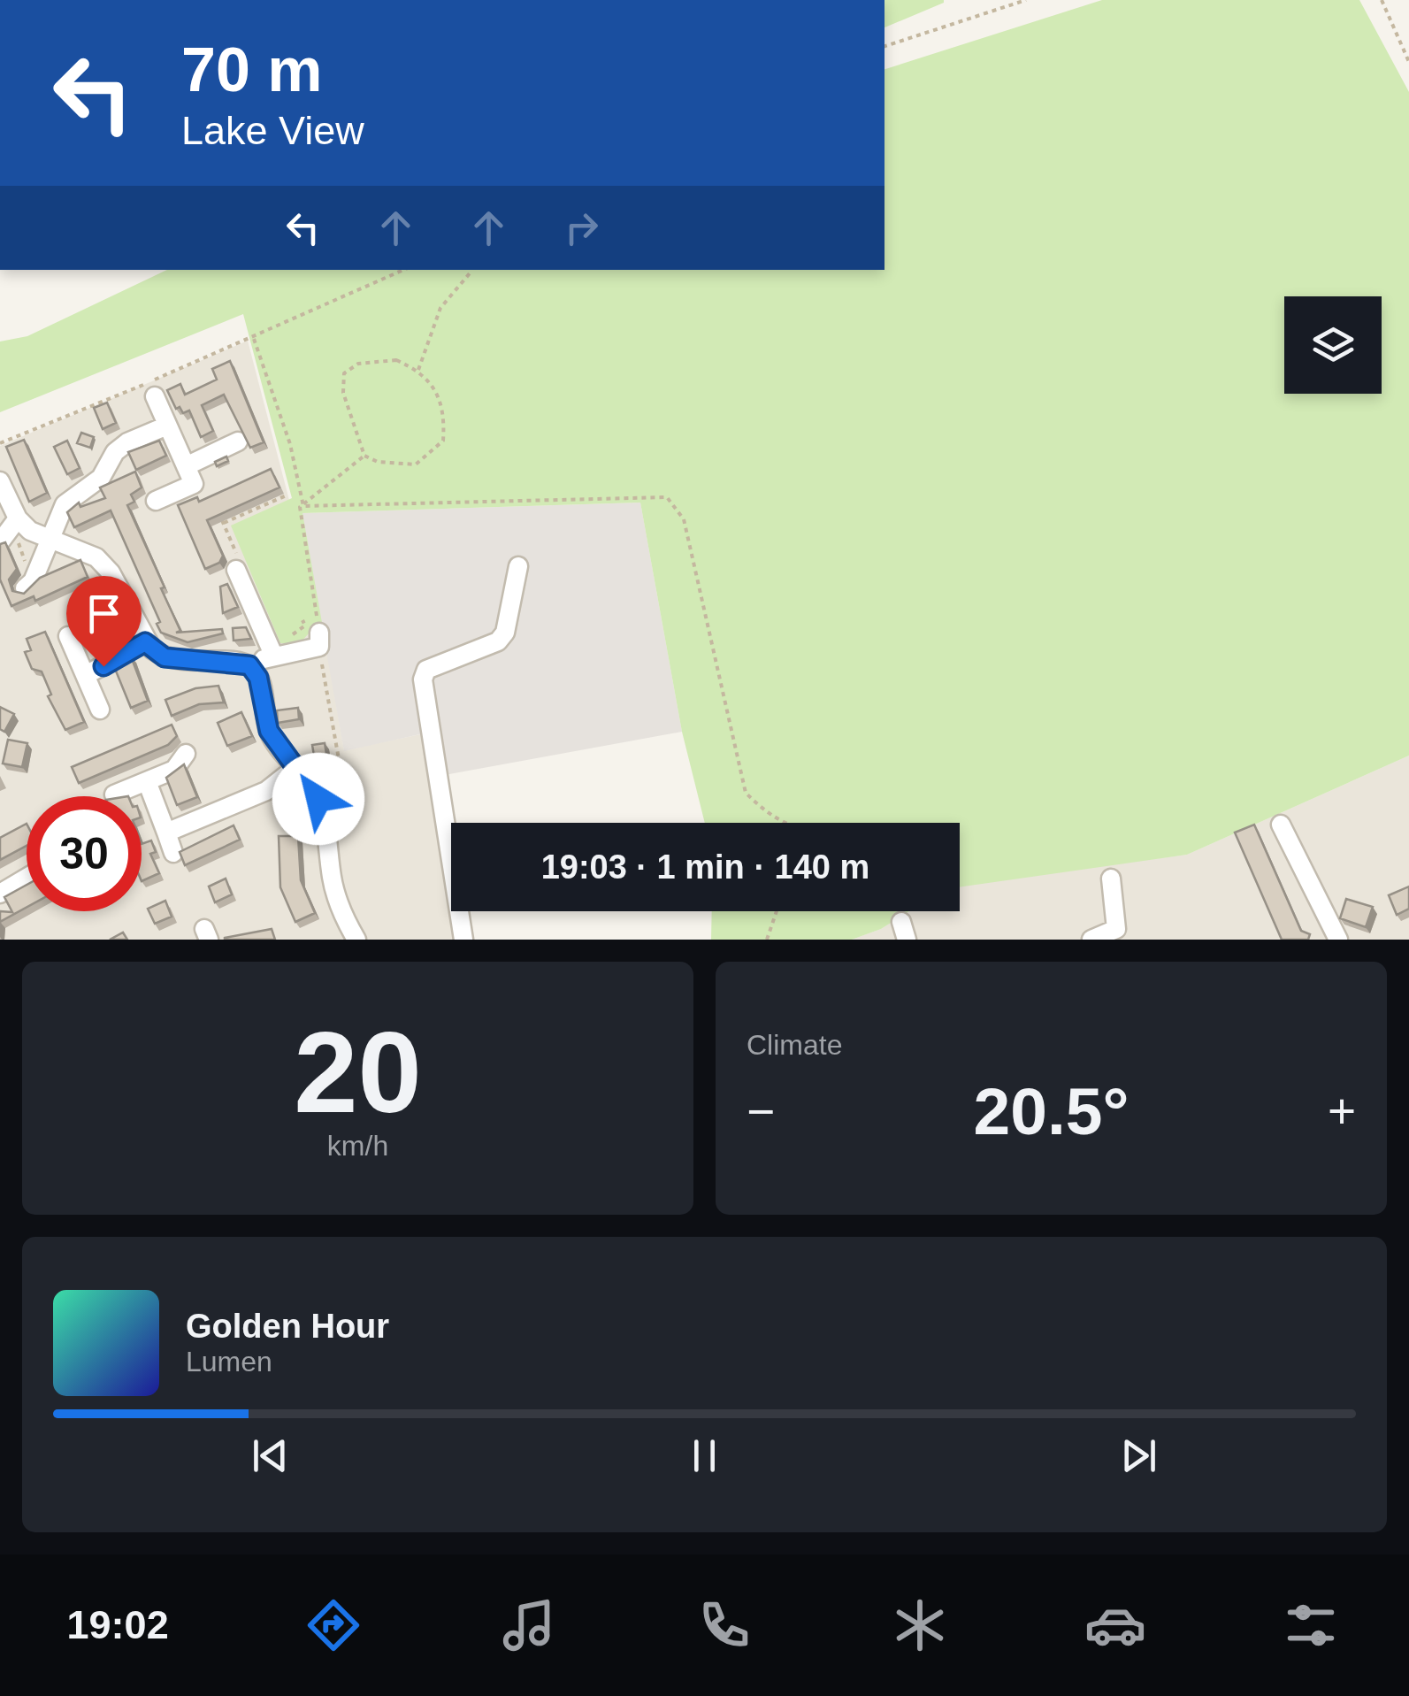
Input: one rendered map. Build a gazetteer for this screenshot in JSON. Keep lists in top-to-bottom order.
{
  "page": {
    "turn": ["70 m", "Lake View"],
    "limit": "30",
    "trip": "19:03 · 1 min · 140 m",
    "tile": [
      ["20", "km/h"],
      "Climate"
    ],
    "heat": ["−", "20.5°", "+"],
    "song": ["Golden Hour", "Lumen"],
    "tabs": "19:02"
  }
}
